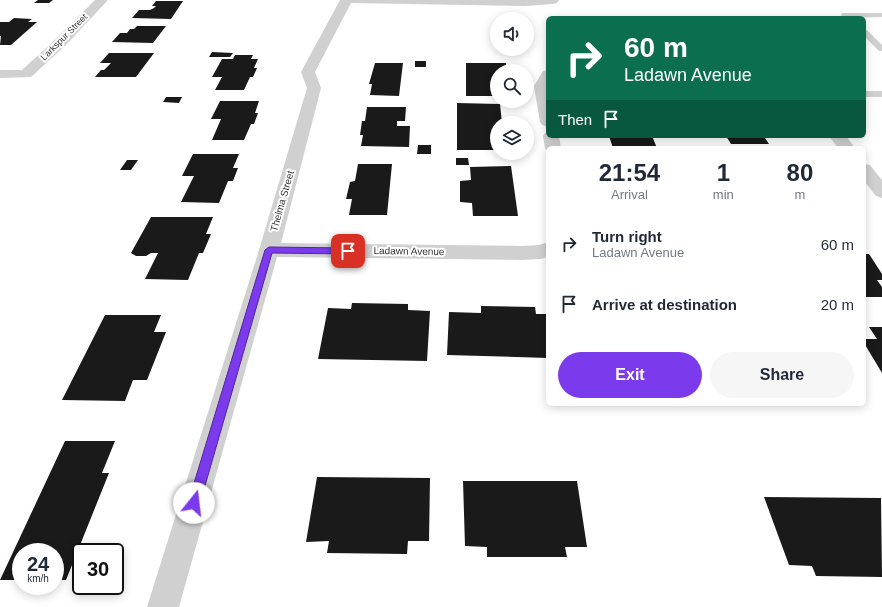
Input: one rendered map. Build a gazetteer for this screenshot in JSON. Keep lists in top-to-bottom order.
{
  "streets": {
    "street": ["Larkspur Street", "Thelma Street", "Ladawn Avenue"]
  },
  "crossings": [
    ["Thelma Street", "Ladawn Avenue"]
  ],
  "page": {
    "turn": ["60 m", "Ladawn Avenue"],
    "then": "Then",
    "eta": [
      "21:54",
      "Arrival",
      "1",
      "min",
      "80",
      "m"
    ],
    "list": [
      {
        "name": "Turn right",
        "note": "Ladawn Avenue",
        "value": "60 m"
      },
      {
        "name": "Arrive at destination",
        "value": "20 m"
      }
    ],
    "buttons": ["Exit", "Share"],
    "speed": "24 km/h",
    "limit": "30"
  }
}
